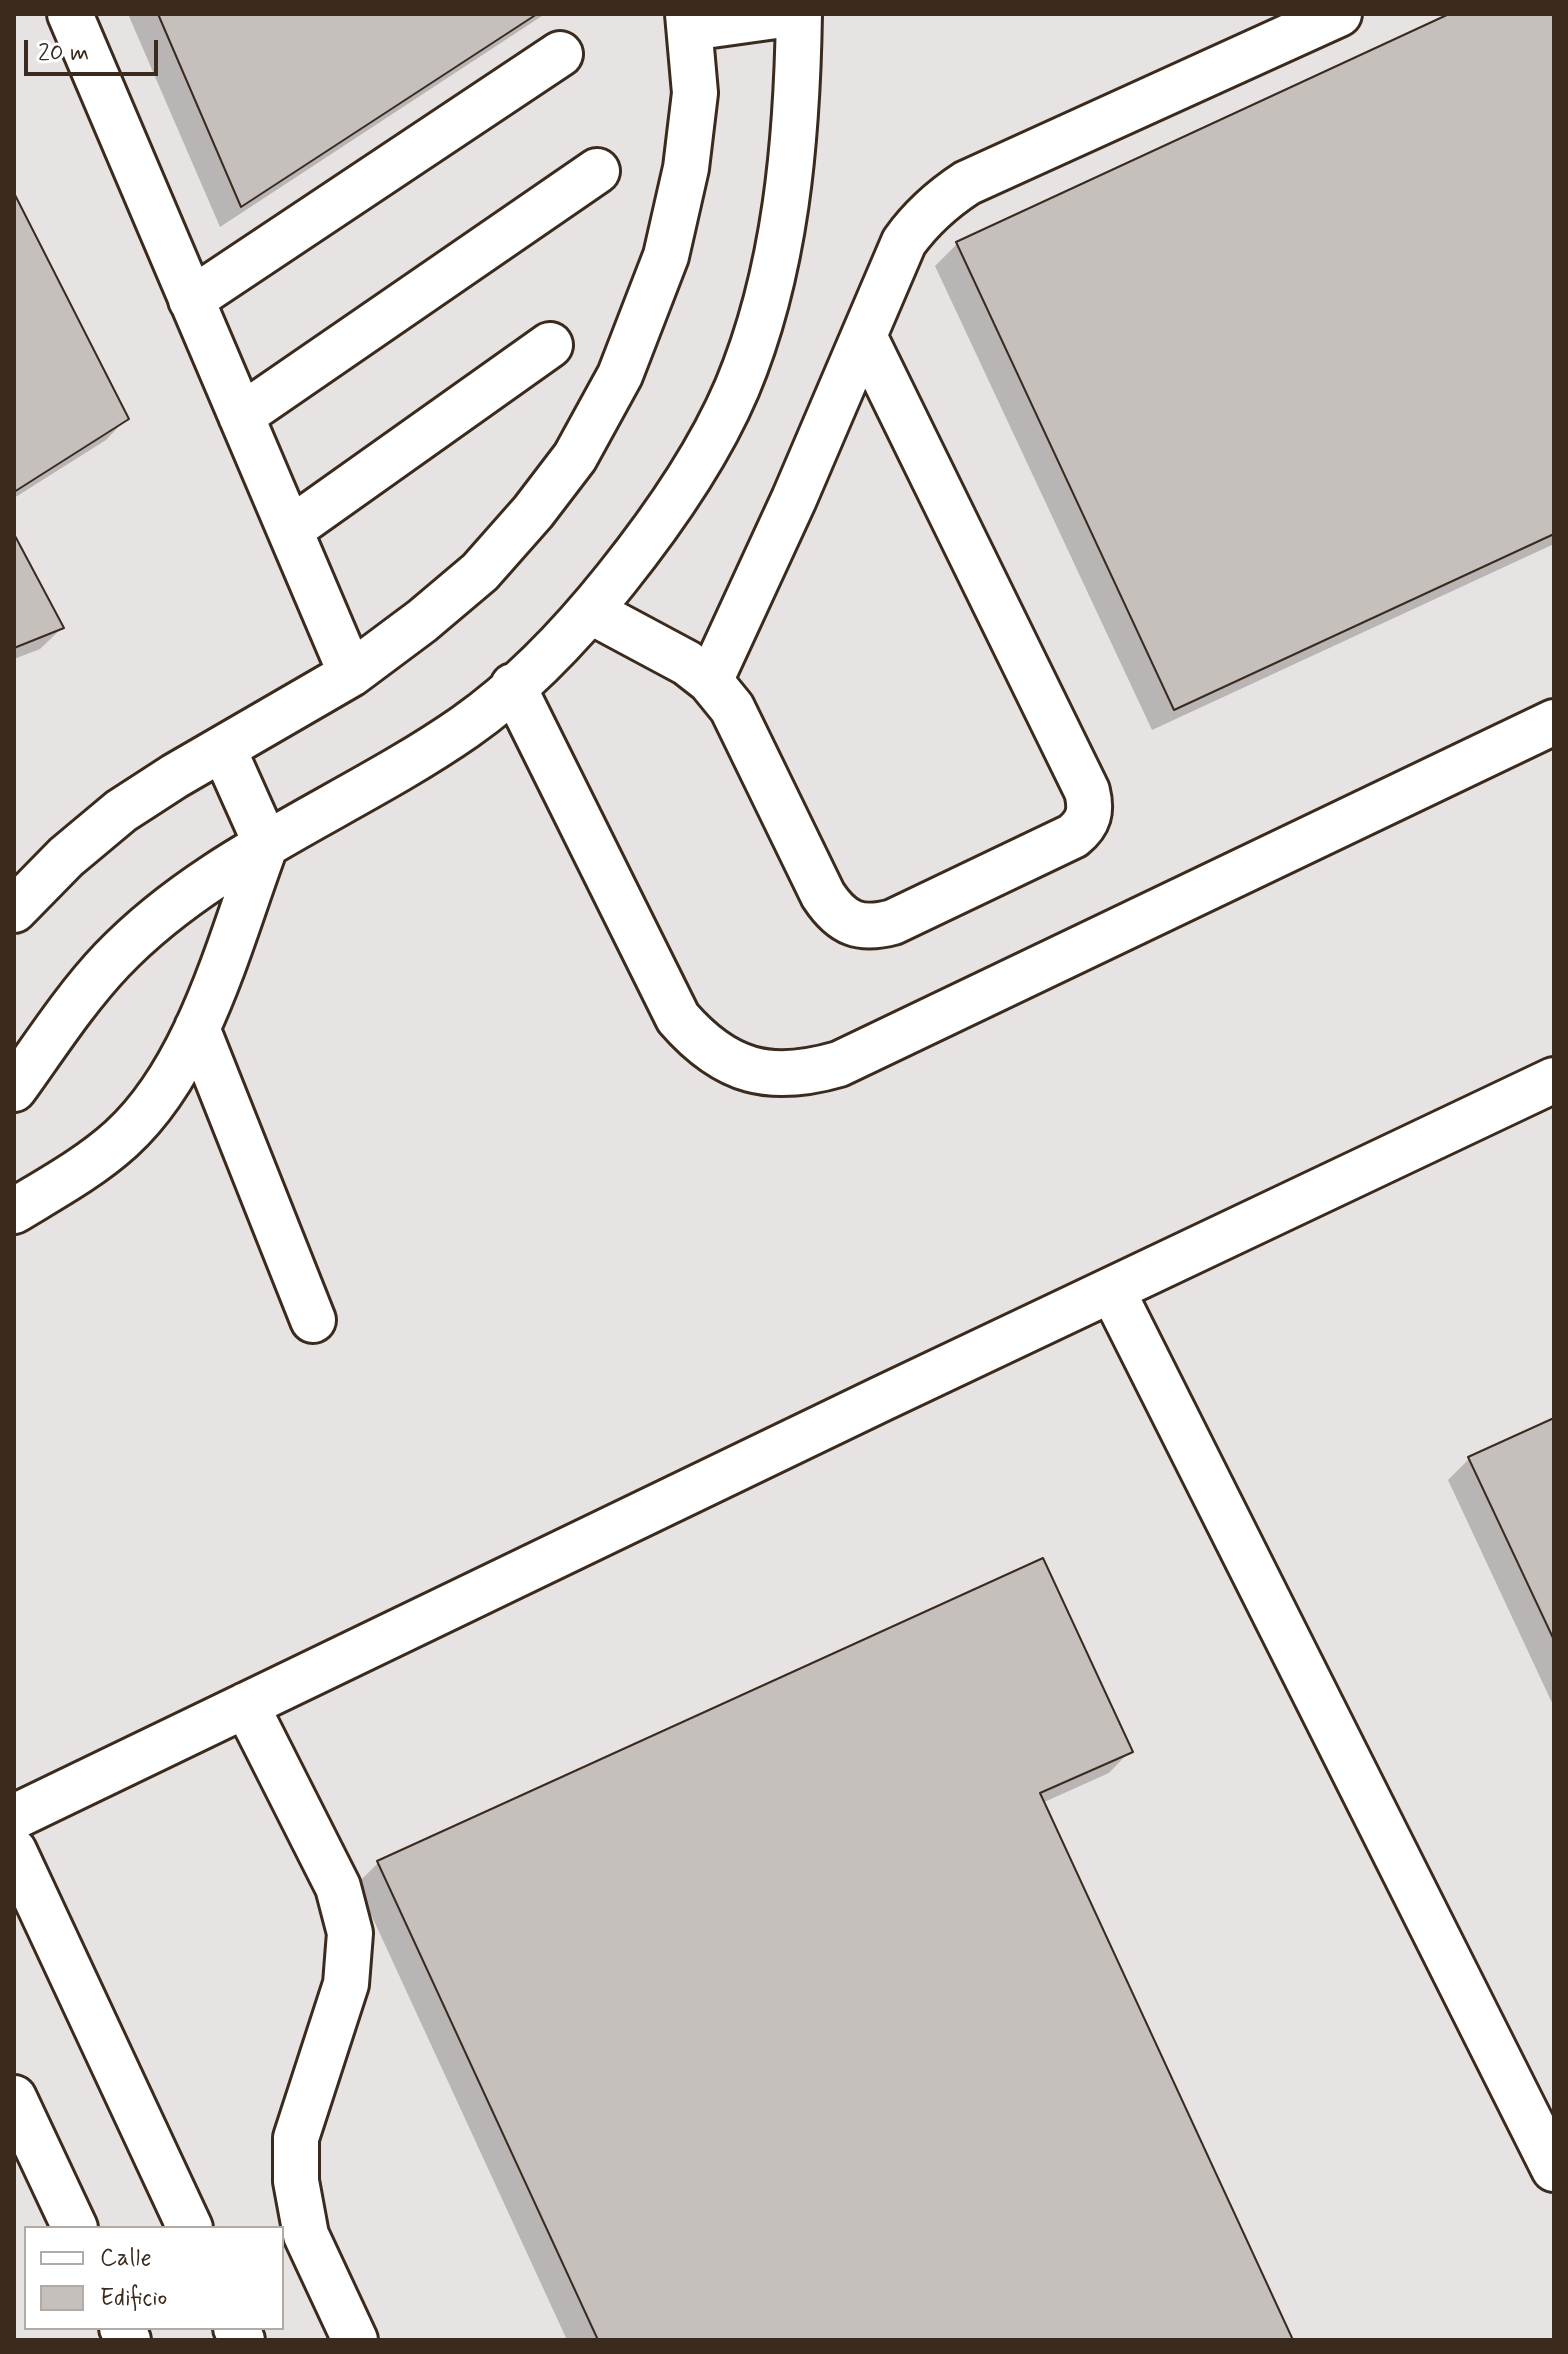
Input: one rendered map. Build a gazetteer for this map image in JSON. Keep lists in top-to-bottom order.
{
  "legend": ["Calle", "Edificio"],
  "scale_bar": "20 m"
}
